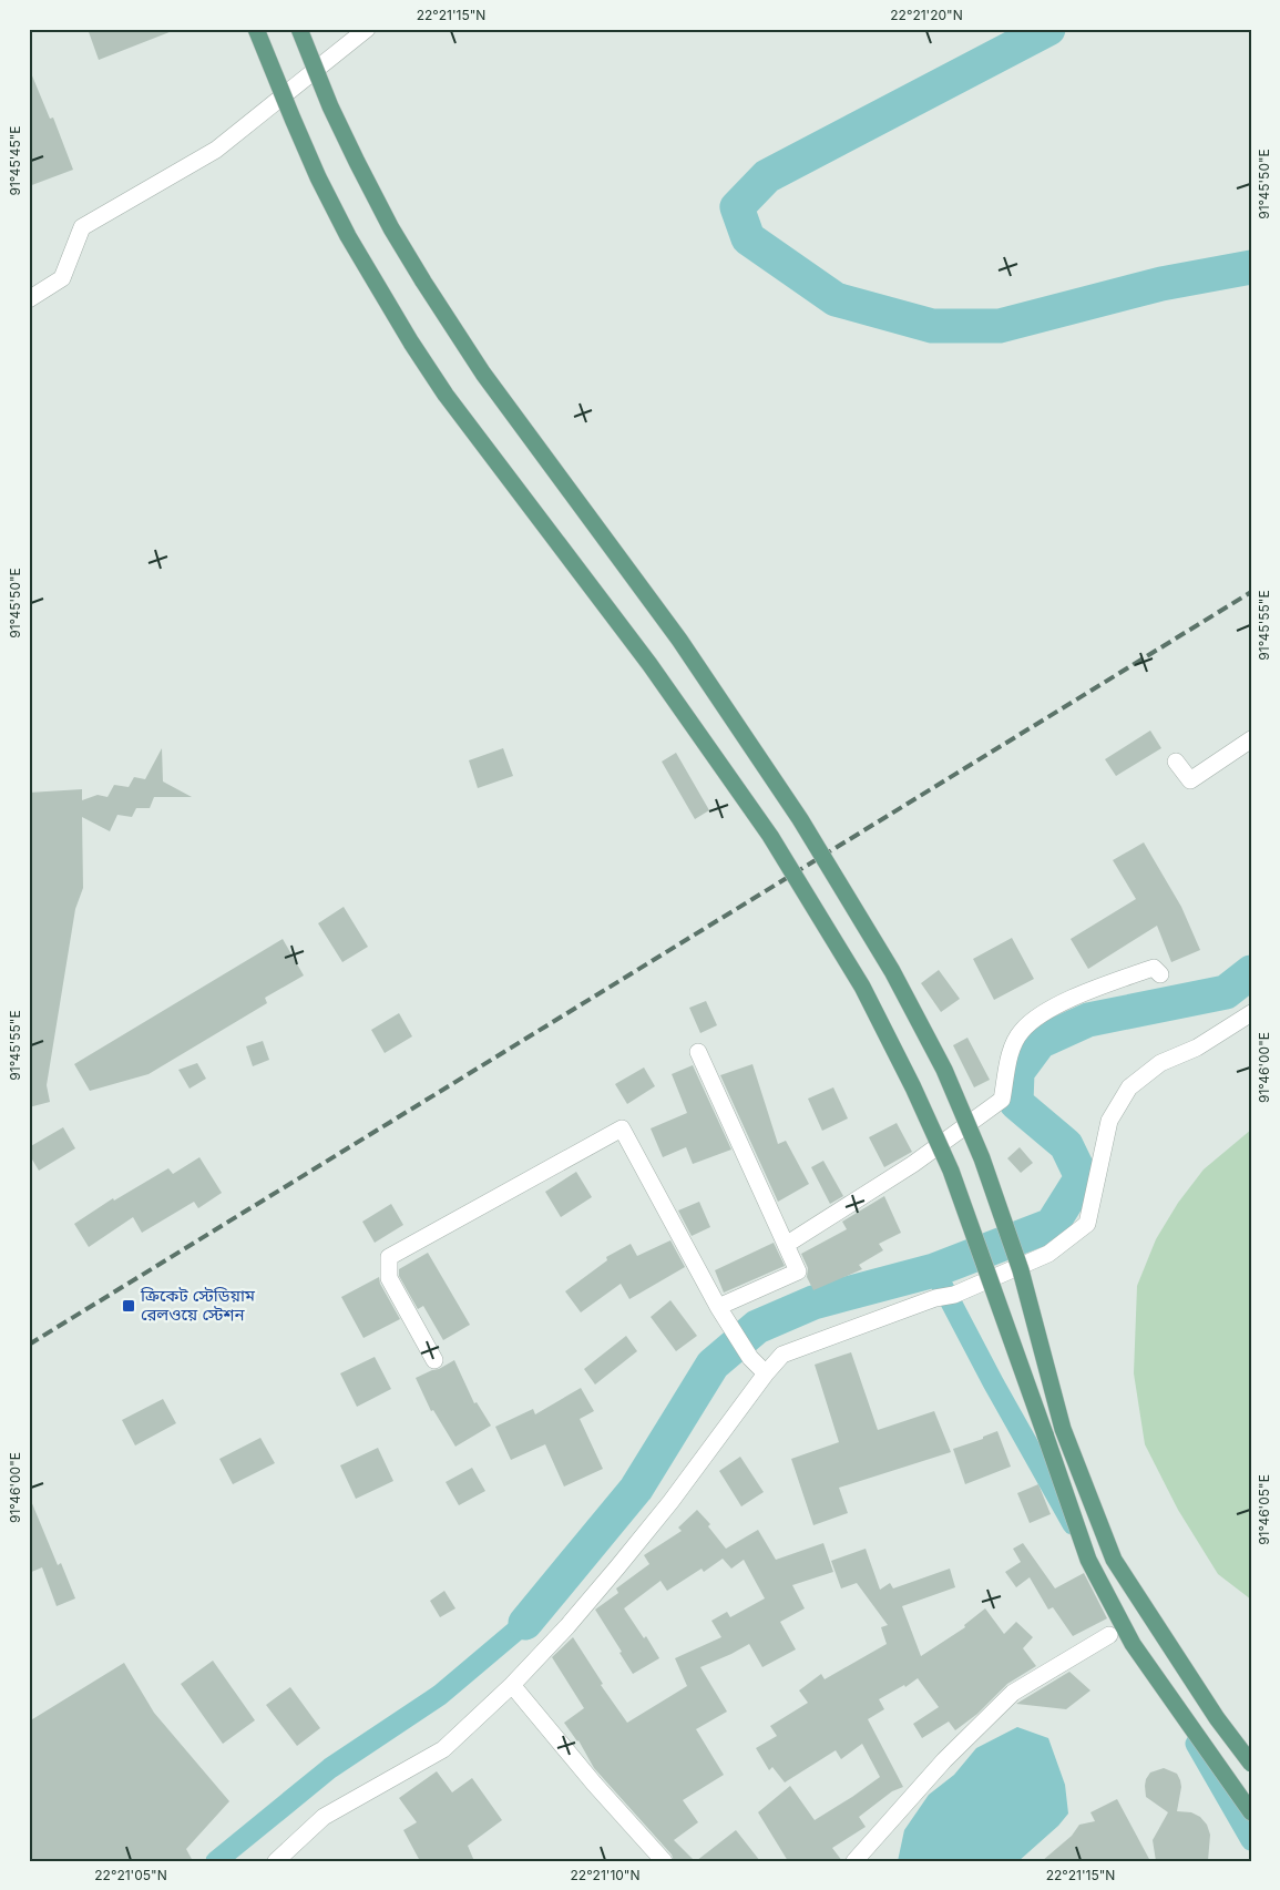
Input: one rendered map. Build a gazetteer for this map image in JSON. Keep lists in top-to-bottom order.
{
  "places": {
    "transit": ["ক্রিকেট স্টেডিয়াম রেলওয়ে স্টেশন"]
  },
  "coordinates": [
    "22°21'15\"N",
    "22°21'20\"N",
    "91°45'45\"E",
    "91°45'50\"E",
    "91°45'55\"E",
    "91°46'00\"E",
    "91°46'05\"E",
    "22°21'05\"N",
    "22°21'10\"N"
  ]
}
